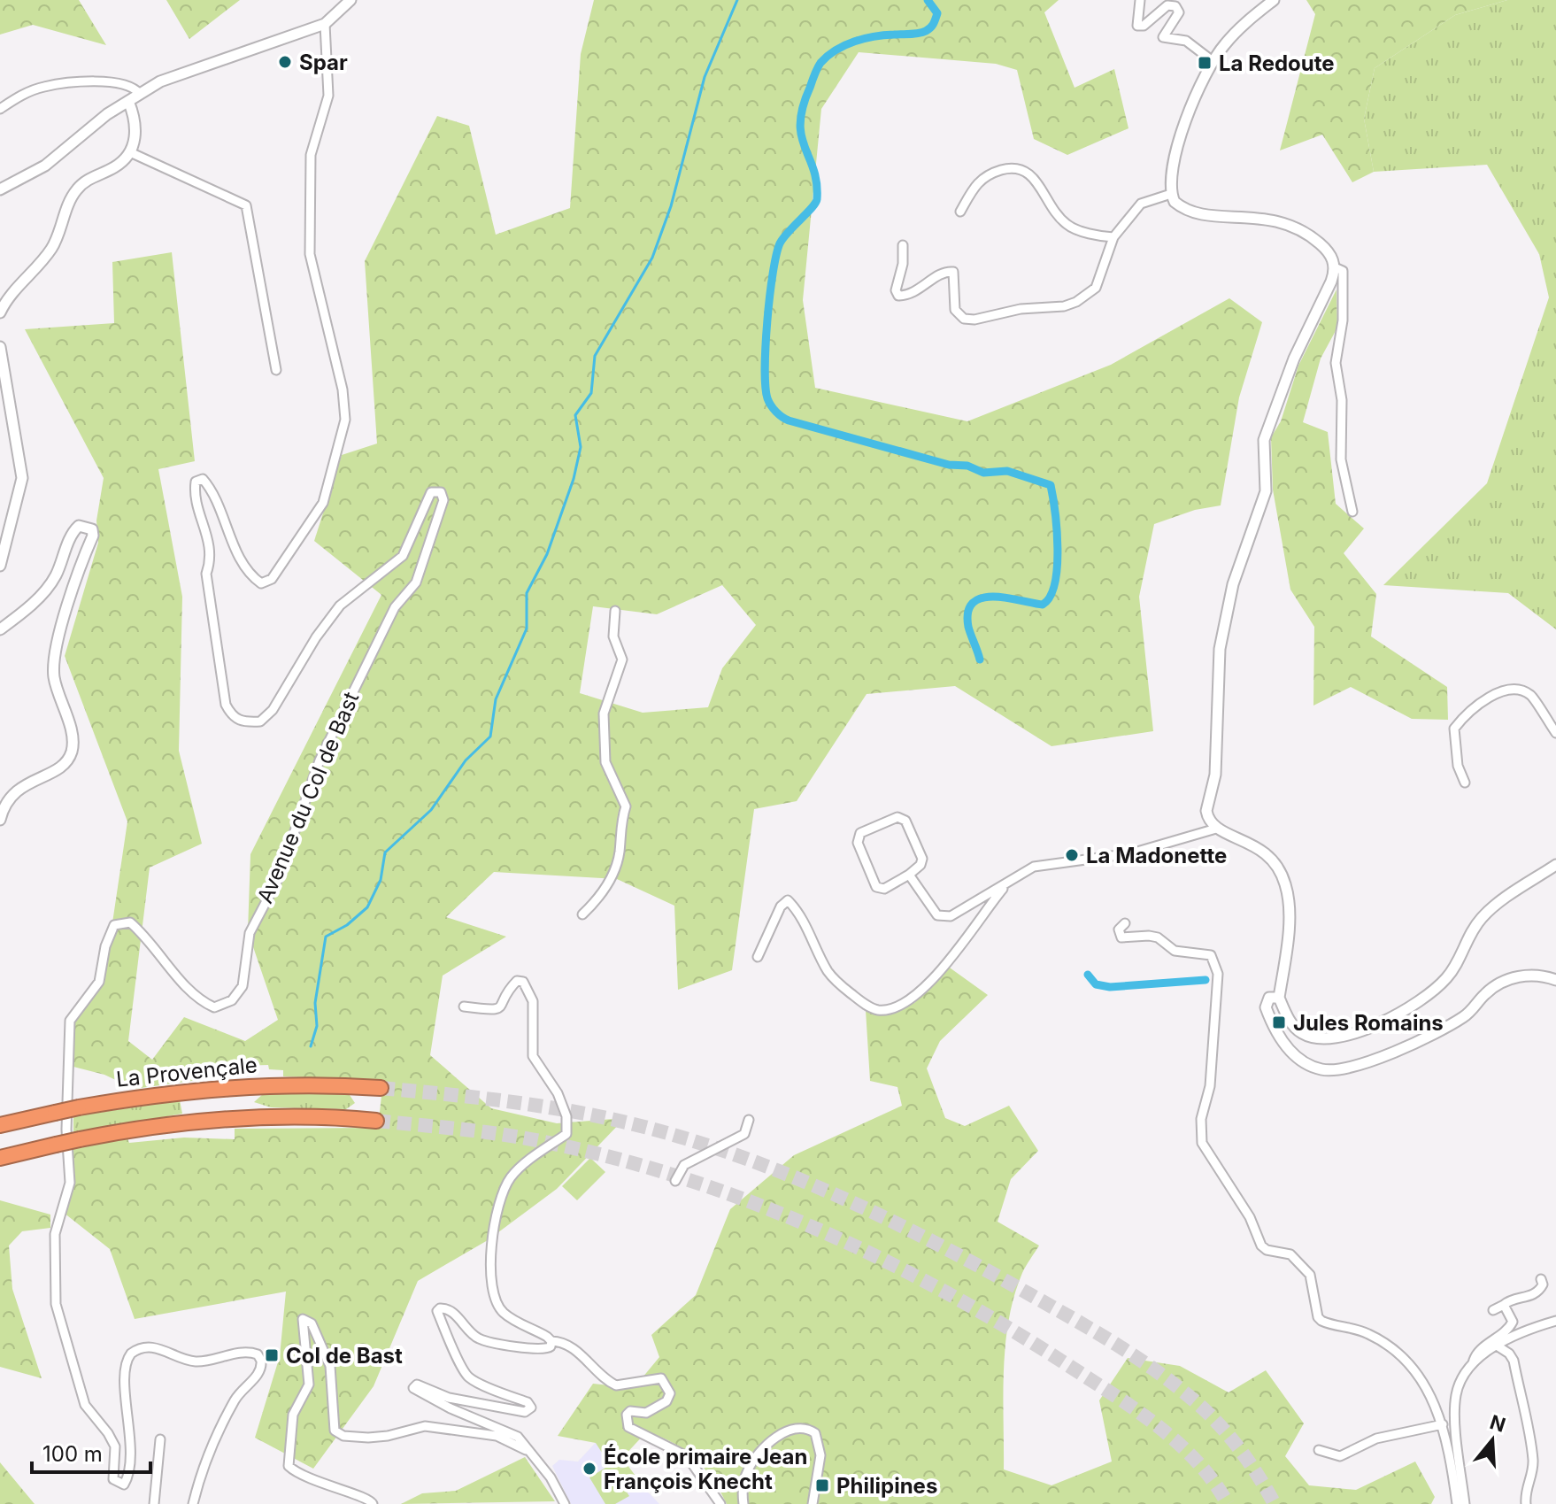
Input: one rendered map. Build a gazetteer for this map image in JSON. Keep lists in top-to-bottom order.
{
  "streets": {
    "highway": ["La Provençale"],
    "street": ["Avenue du Col de Bast"]
  },
  "places": {
    "other": ["Spar", "La Madonette", "École primaire Jean François Knecht"],
    "transit": [
      "La Redoute",
      "Jules Romains",
      "Col de Bast",
      "Philipines"
    ]
  },
  "scale_bar": "100 m",
  "north": "top"
}
